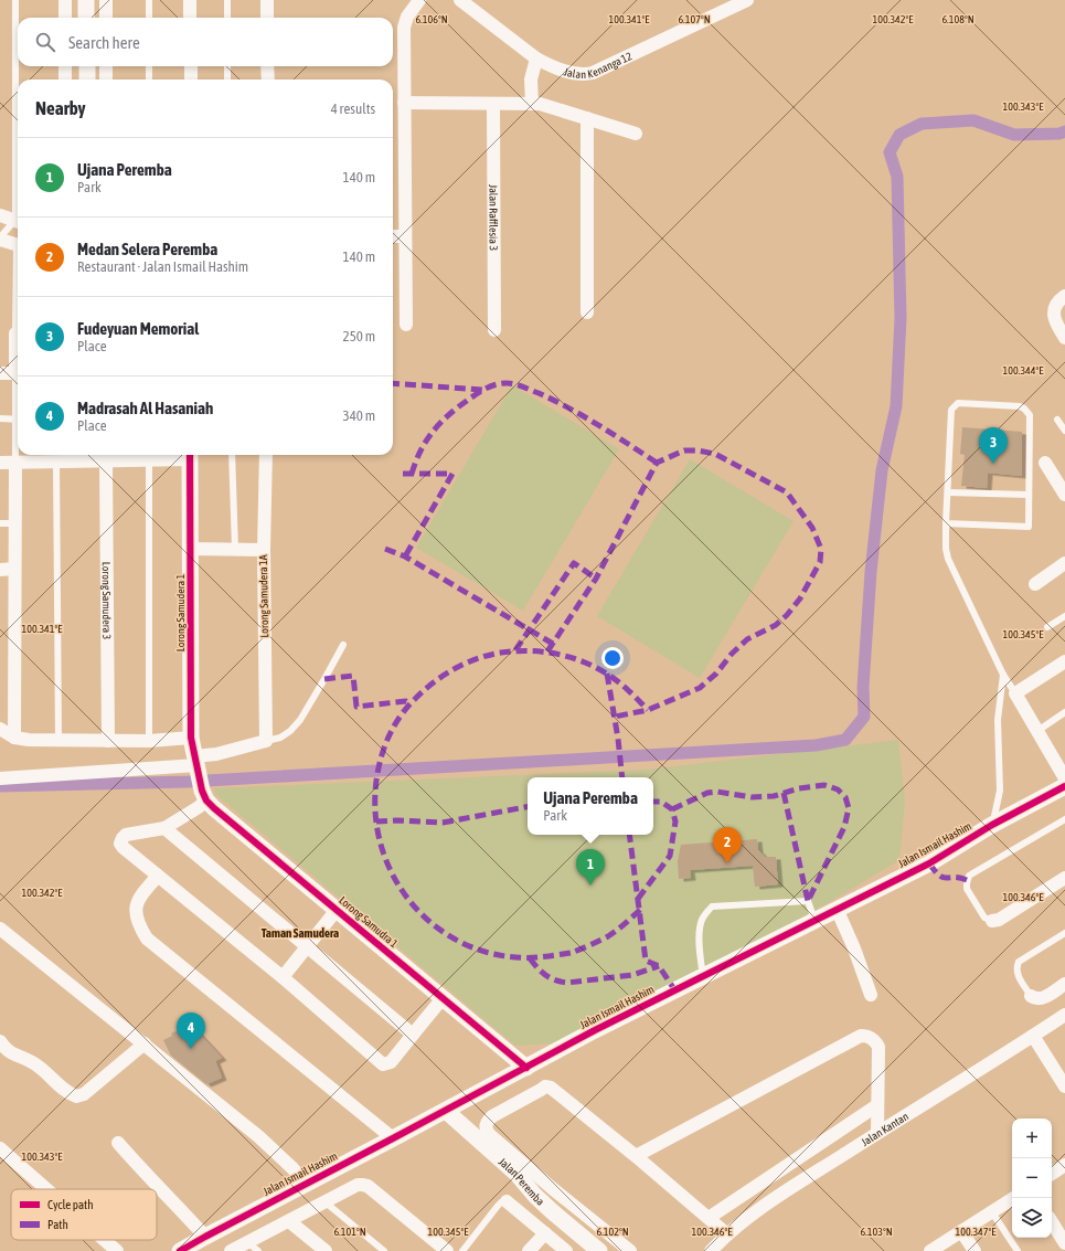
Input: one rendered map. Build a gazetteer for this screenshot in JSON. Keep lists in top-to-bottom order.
{
  "streets": {
    "street": [
      "Jalan Kenanga 12",
      "Jalan Rafflesia 3",
      "Lorong Samudera 1A",
      "Lorong Samudera 3",
      "Lorong Samudera 1",
      "Jalan Ismail Hashim",
      "Lorong Samudra 1",
      "Jalan Kantan",
      "Jalan Peremba"
    ]
  },
  "crossings": [
    ["Lorong Samudera 1", "Lorong Samudra 1"],
    ["Jalan Ismail Hashim", "Lorong Samudra 1"],
    ["Jalan Ismail Hashim", "Jalan Peremba"]
  ],
  "districts": ["Taman Samudera"],
  "legend": ["Cycle path", "Path"],
  "page": {
    "search": "Search here",
    "heading": ["Nearby", "4 results"],
    "list": [
      {
        "mark": "1",
        "name": "Ujana Peremba",
        "note": "Park",
        "value": "140 m"
      },
      {
        "mark": "2",
        "name": "Medan Selera Peremba",
        "note": "Restaurant · Jalan Ismail Hashim",
        "value": "140 m"
      },
      {
        "mark": "3",
        "name": "Fudeyuan Memorial",
        "note": "Place",
        "value": "250 m"
      },
      {
        "mark": "4",
        "name": "Madrasah Al Hasaniah",
        "note": "Place",
        "value": "340 m"
      }
    ],
    "pins": [
      "3",
      "2",
      "1",
      "4"
    ],
    "popup": ["Ujana Peremba", "Park"],
    "map_buttons": ["+", "−"]
  },
  "coordinates": [
    "6.106°N",
    "100.341°E",
    "6.107°N",
    "100.342°E",
    "6.108°N",
    "100.343°E",
    "100.344°E",
    "100.345°E",
    "100.346°E",
    "6.101°N",
    "6.102°N",
    "6.103°N",
    "100.347°E"
  ]
}
